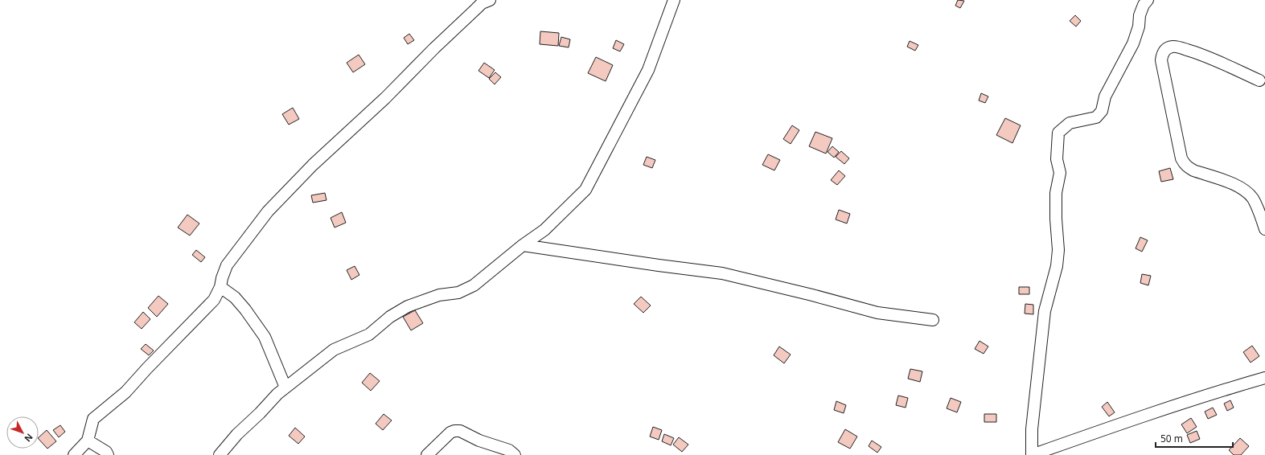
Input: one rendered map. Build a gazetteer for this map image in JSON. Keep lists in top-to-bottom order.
{
  "scale_bar": "50 m",
  "north": "bottom right"
}
